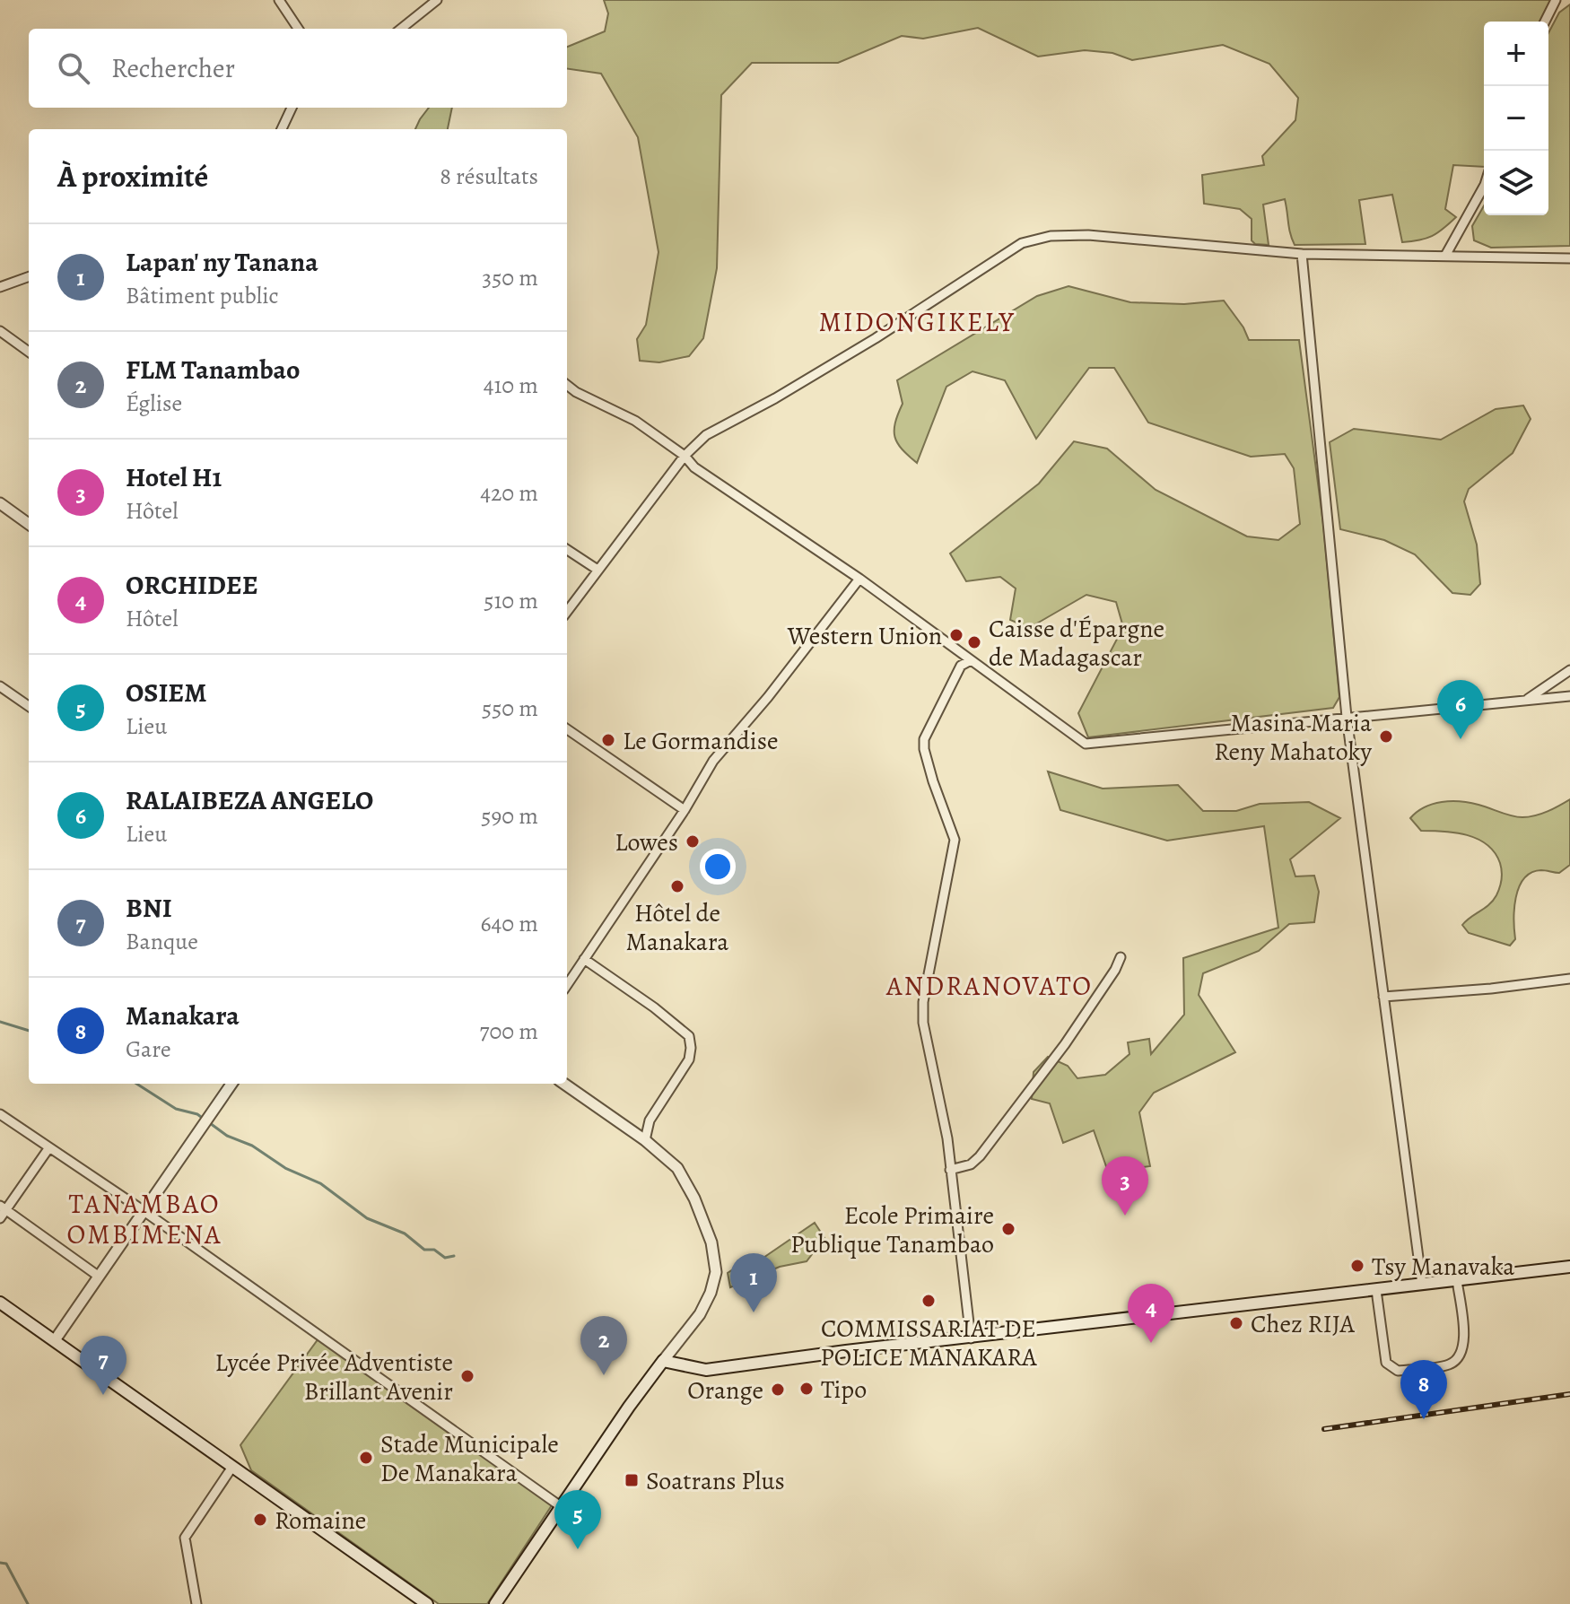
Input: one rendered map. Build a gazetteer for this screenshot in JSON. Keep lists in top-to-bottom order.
{
  "districts": ["MIDONGIKELY", "ANDRANOVATO", "TANAMBAO OMBIMENA"],
  "places": {
    "other": [
      "Western Union",
      "Caisse d'Épargne de Madagascar",
      "Masina Maria Reny Mahatoky",
      "Le Gormandise",
      "Lowes",
      "Hôtel de Manakara",
      "Ecole Primaire Publique Tanambao",
      "Tsy Manavaka",
      "COMMISSARIAT DE POLICE MANAKARA",
      "Chez RIJA",
      "Lycée Privée Adventiste Brillant Avenir",
      "Tipo",
      "Orange",
      "Stade Municipale De Manakara",
      "Romaine"
    ],
    "transit": ["Soatrans Plus"]
  },
  "page": {
    "map_buttons": ["+", "−"],
    "search": "Rechercher",
    "heading": ["À proximité", "8 résultats"],
    "list": [
      {
        "mark": "1",
        "name": "Lapan' ny Tanana",
        "note": "Bâtiment public",
        "value": "350 m"
      },
      {
        "mark": "2",
        "name": "FLM Tanambao",
        "note": "Église",
        "value": "410 m"
      },
      {
        "mark": "3",
        "name": "Hotel H1",
        "note": "Hôtel",
        "value": "420 m"
      },
      {
        "mark": "4",
        "name": "ORCHIDEE",
        "note": "Hôtel",
        "value": "510 m"
      },
      {
        "mark": "5",
        "name": "OSIEM",
        "note": "Lieu",
        "value": "550 m"
      },
      {
        "mark": "6",
        "name": "RALAIBEZA ANGELO",
        "note": "Lieu",
        "value": "590 m"
      },
      {
        "mark": "7",
        "name": "BNI",
        "note": "Banque",
        "value": "640 m"
      },
      {
        "mark": "8",
        "name": "Manakara",
        "note": "Gare",
        "value": "700 m"
      }
    ],
    "pins": [
      "6",
      "3",
      "1",
      "4",
      "2",
      "7",
      "8",
      "5"
    ]
  }
}
